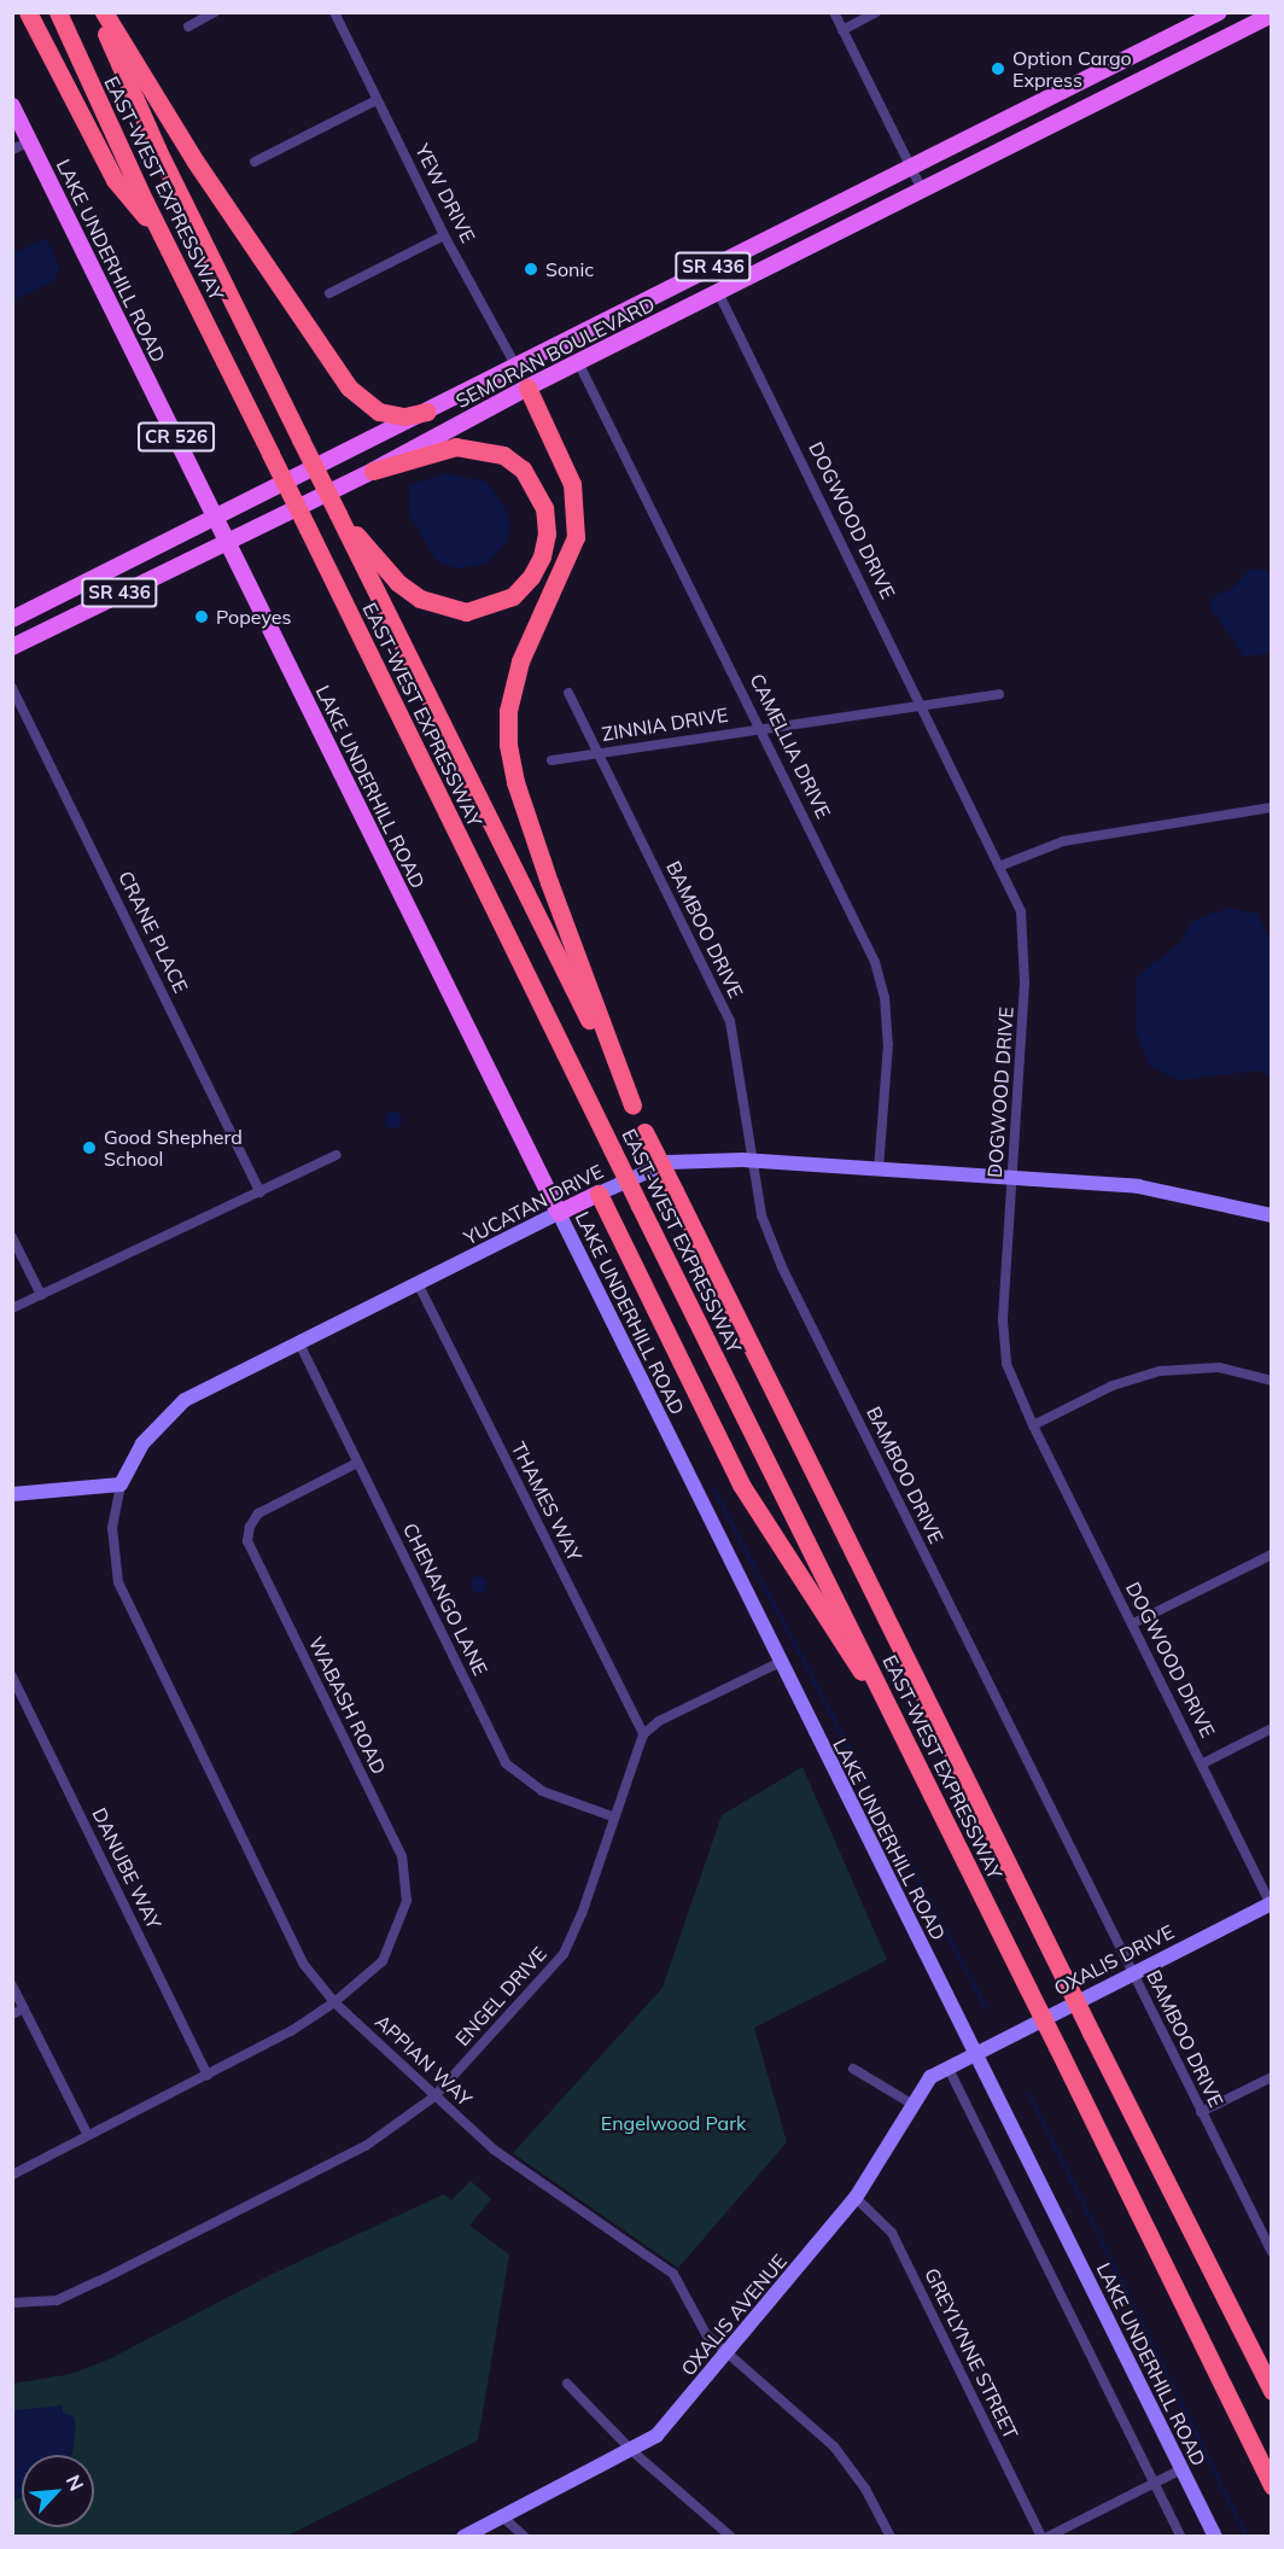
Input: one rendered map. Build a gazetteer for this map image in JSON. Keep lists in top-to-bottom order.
{
  "streets": {
    "highway": ["EAST-WEST EXPRESSWAY"],
    "main road": [
      "YEW DRIVE",
      "LAKE UNDERHILL ROAD",
      "SR 436",
      "SEMORAN BOULEVARD",
      "CR 526",
      "YUCATAN DRIVE"
    ],
    "street": [
      "DOGWOOD DRIVE",
      "ZINNIA DRIVE",
      "CAMELLIA DRIVE",
      "BAMBOO DRIVE",
      "CRANE PLACE",
      "THAMES WAY",
      "CHENANGO LANE",
      "WABASH ROAD",
      "DANUBE WAY",
      "OXALIS DRIVE",
      "ENGEL DRIVE",
      "APPIAN WAY",
      "OXALIS AVENUE",
      "GREYLYNNE STREET"
    ]
  },
  "crossings": [
    ["YEW DRIVE", "SEMORAN BOULEVARD"],
    ["LAKE UNDERHILL ROAD", "SEMORAN BOULEVARD"],
    ["LAKE UNDERHILL ROAD", "YUCATAN DRIVE"],
    ["LAKE UNDERHILL ROAD", "OXALIS DRIVE"],
    ["LAKE UNDERHILL ROAD", "OXALIS AVENUE"],
    ["SEMORAN BOULEVARD", "DOGWOOD DRIVE"],
    ["SEMORAN BOULEVARD", "CAMELLIA DRIVE"],
    ["DOGWOOD DRIVE", "ZINNIA DRIVE"],
    ["DOGWOOD DRIVE", "YUCATAN DRIVE"],
    ["DOGWOOD DRIVE", "OXALIS DRIVE"],
    ["ZINNIA DRIVE", "CAMELLIA DRIVE"],
    ["ZINNIA DRIVE", "BAMBOO DRIVE"],
    ["CAMELLIA DRIVE", "YUCATAN DRIVE"],
    ["BAMBOO DRIVE", "YUCATAN DRIVE"],
    ["BAMBOO DRIVE", "OXALIS DRIVE"],
    ["YUCATAN DRIVE", "THAMES WAY"],
    ["YUCATAN DRIVE", "CHENANGO LANE"],
    ["YUCATAN DRIVE", "APPIAN WAY"],
    ["THAMES WAY", "ENGEL DRIVE"],
    ["CHENANGO LANE", "WABASH ROAD"],
    ["CHENANGO LANE", "ENGEL DRIVE"],
    ["WABASH ROAD", "DANUBE WAY"],
    ["WABASH ROAD", "APPIAN WAY"],
    ["OXALIS DRIVE", "OXALIS AVENUE"],
    ["ENGEL DRIVE", "APPIAN WAY"],
    ["APPIAN WAY", "OXALIS AVENUE"],
    ["OXALIS AVENUE", "GREYLYNNE STREET"]
  ],
  "parks": ["Engelwood Park"],
  "places": [
    "Option Cargo Express",
    "Sonic",
    "Popeyes",
    "Good Shepherd School"
  ],
  "north": "top right"
}
